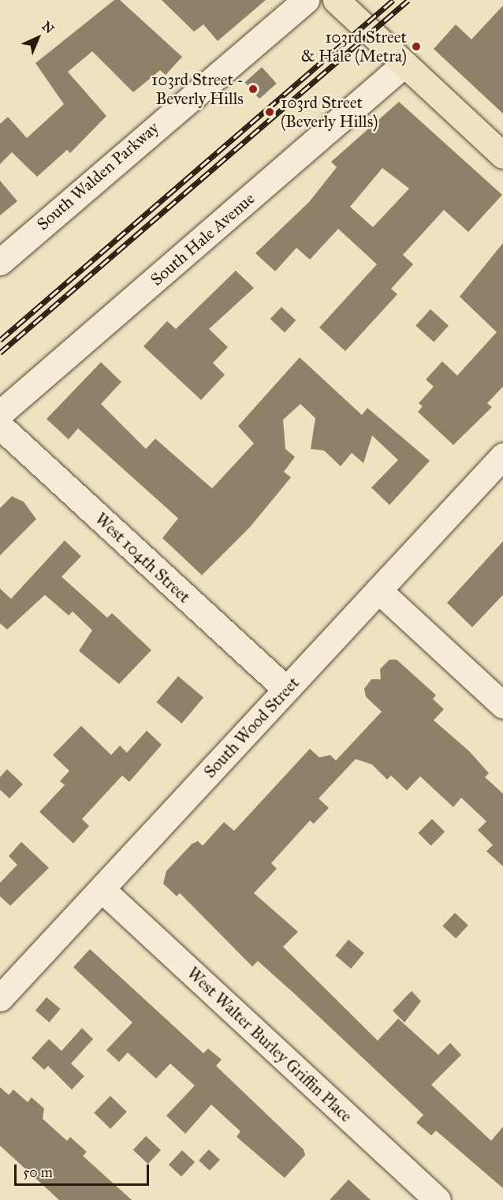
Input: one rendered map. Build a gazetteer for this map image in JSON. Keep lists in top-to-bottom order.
{
  "streets": {
    "street": [
      "South Walden Parkway",
      "South Hale Avenue",
      "West 104th Street",
      "South Wood Street",
      "West Walter Burley Griffin Place"
    ]
  },
  "crossings": [
    ["West 104th Street", "South Wood Street"],
    ["South Wood Street", "West Walter Burley Griffin Place"]
  ],
  "places": ["103rd Street & Hale (Metra)", "103rd Street - Beverly Hills", "103rd Street (Beverly Hills)"],
  "scale_bar": "50 m",
  "north": "top right"
}
